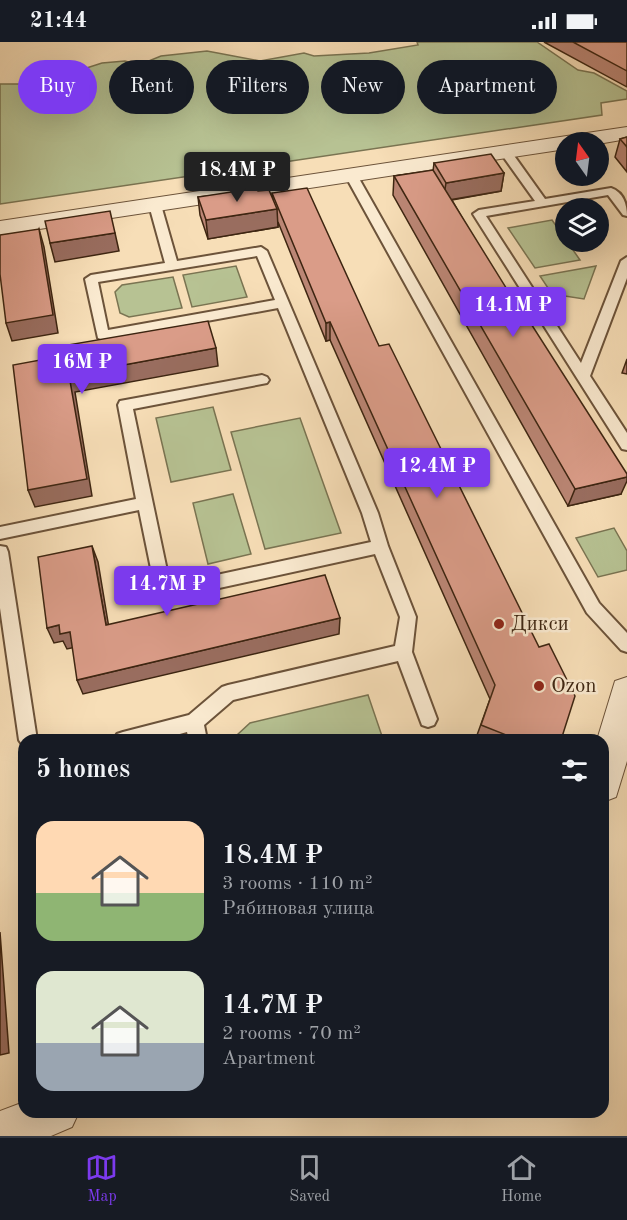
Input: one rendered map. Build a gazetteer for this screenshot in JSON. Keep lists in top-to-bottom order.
{
  "places": ["Дикси", "Ozon"],
  "north": "top",
  "page": {
    "status": "21:44",
    "chip": [
      "Buy",
      "Rent",
      "Filters",
      "New",
      "Apartment"
    ],
    "price": [
      "18.4M ₽",
      "14.1M ₽",
      "16M ₽",
      "12.4M ₽",
      "14.7M ₽"
    ],
    "heading": "5 homes",
    "list": [
      {
        "name": "18.4M ₽",
        "note": "3 rooms · 110 m² · Рябиновая улица"
      },
      {
        "name": "14.7M ₽",
        "note": "2 rooms · 70 m² · Apartment"
      }
    ],
    "tabs": ["Map", "Saved", "Home"]
  }
}
